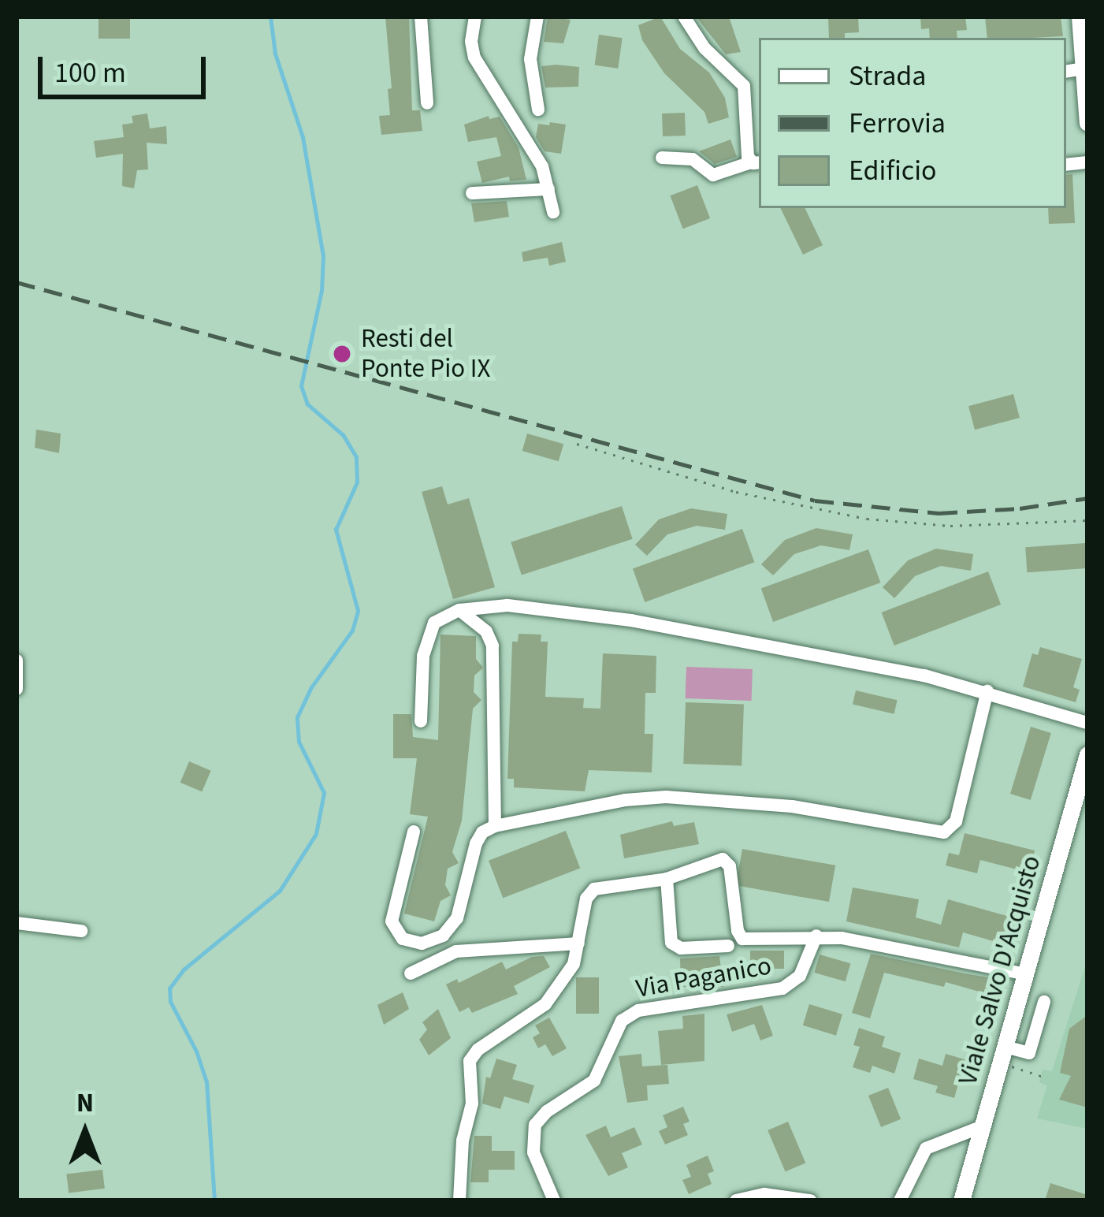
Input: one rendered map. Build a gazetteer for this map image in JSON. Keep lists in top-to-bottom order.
{
  "streets": {
    "main road": ["Viale Salvo D'Acquisto"],
    "street": ["Via Paganico"]
  },
  "places": ["Resti del Ponte Pio IX"],
  "legend": ["Strada", "Ferrovia", "Edificio"],
  "scale_bar": "100 m",
  "north": "top"
}
